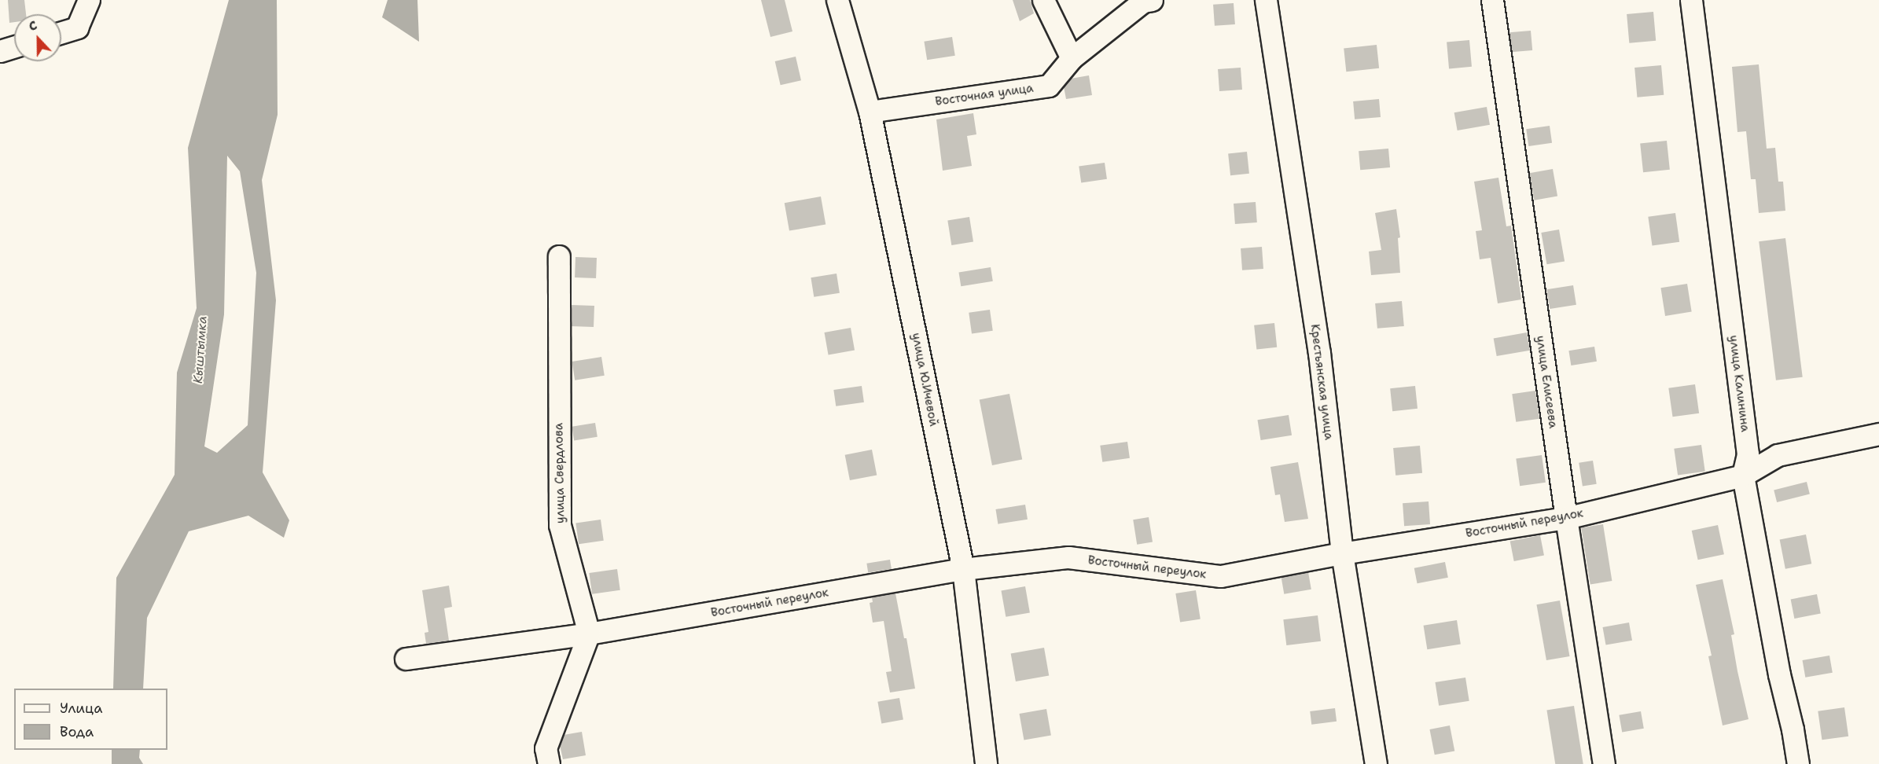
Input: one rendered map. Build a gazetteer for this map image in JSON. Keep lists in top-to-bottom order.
{
  "streets": {
    "street": [
      "Восточная улица",
      "улица Ю.Ичевой",
      "Крестьянская улица",
      "улица Елисеева",
      "улица Калинина",
      "улица Свердлова",
      "Восточный переулок"
    ]
  },
  "crossings": [
    ["Восточная улица", "улица Ю.Ичевой"],
    ["улица Ю.Ичевой", "Восточный переулок"],
    ["Крестьянская улица", "Восточный переулок"],
    ["улица Елисеева", "Восточный переулок"],
    ["улица Калинина", "Восточный переулок"],
    ["улица Свердлова", "Восточный переулок"]
  ],
  "water": ["Кыштымка"],
  "legend": ["Улица", "Вода"],
  "north": "top"
}
